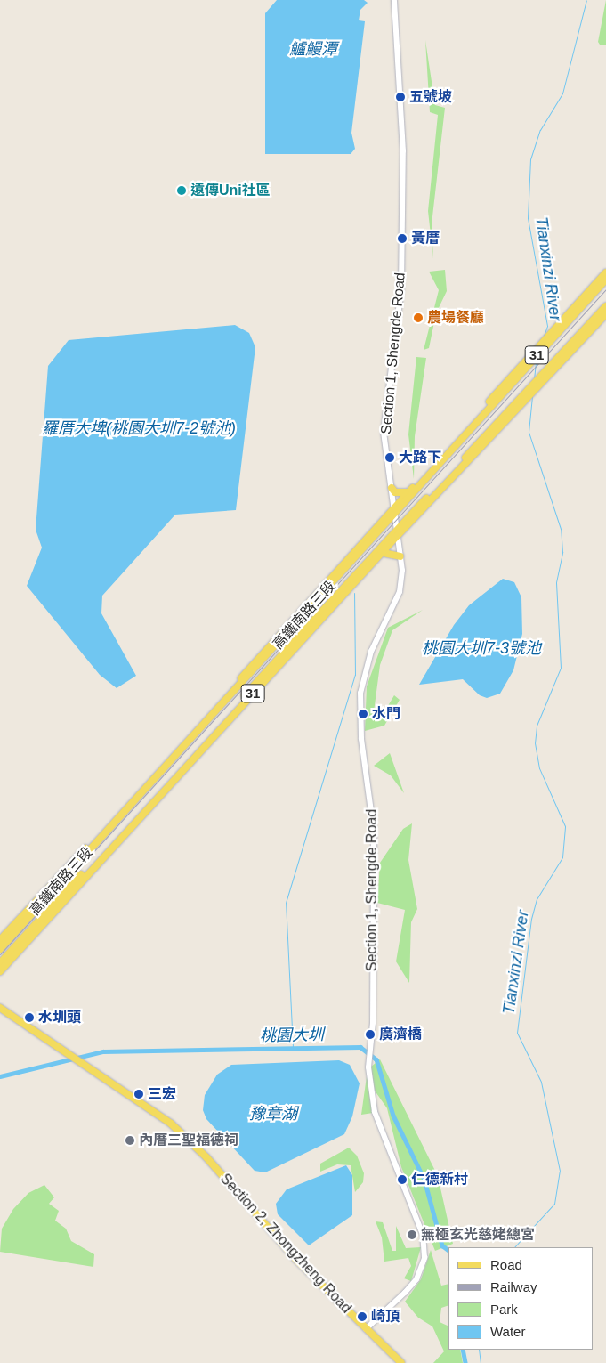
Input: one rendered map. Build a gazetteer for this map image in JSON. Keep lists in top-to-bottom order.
{
  "streets": {
    "main road": ["31", "高鐵南路三段", "Section 2, Zhongzheng Road"],
    "street": ["Section 1, Shengde Road"]
  },
  "crossings": [
    ["Section 1, Shengde Road", "高鐵南路三段"],
    ["Section 1, Shengde Road", "Section 2, Zhongzheng Road"]
  ],
  "water": [
    "鱸鰻潭",
    "Tianxinzi River",
    "羅厝大埤(桃園大圳7-2號池)",
    "桃園大圳7-3號池",
    "桃園大圳",
    "豫章湖"
  ],
  "places": [
    "五號坡",
    "遠傳Uni社區",
    "黃厝",
    "農場餐廳",
    "大路下",
    "水門",
    "水圳頭",
    "廣濟橋",
    "三宏",
    "內厝三聖福德祠",
    "仁德新村",
    "無極玄光慈姥總宮",
    "崎頂"
  ],
  "legend": [
    "Road",
    "Railway",
    "Park",
    "Water"
  ]
}
